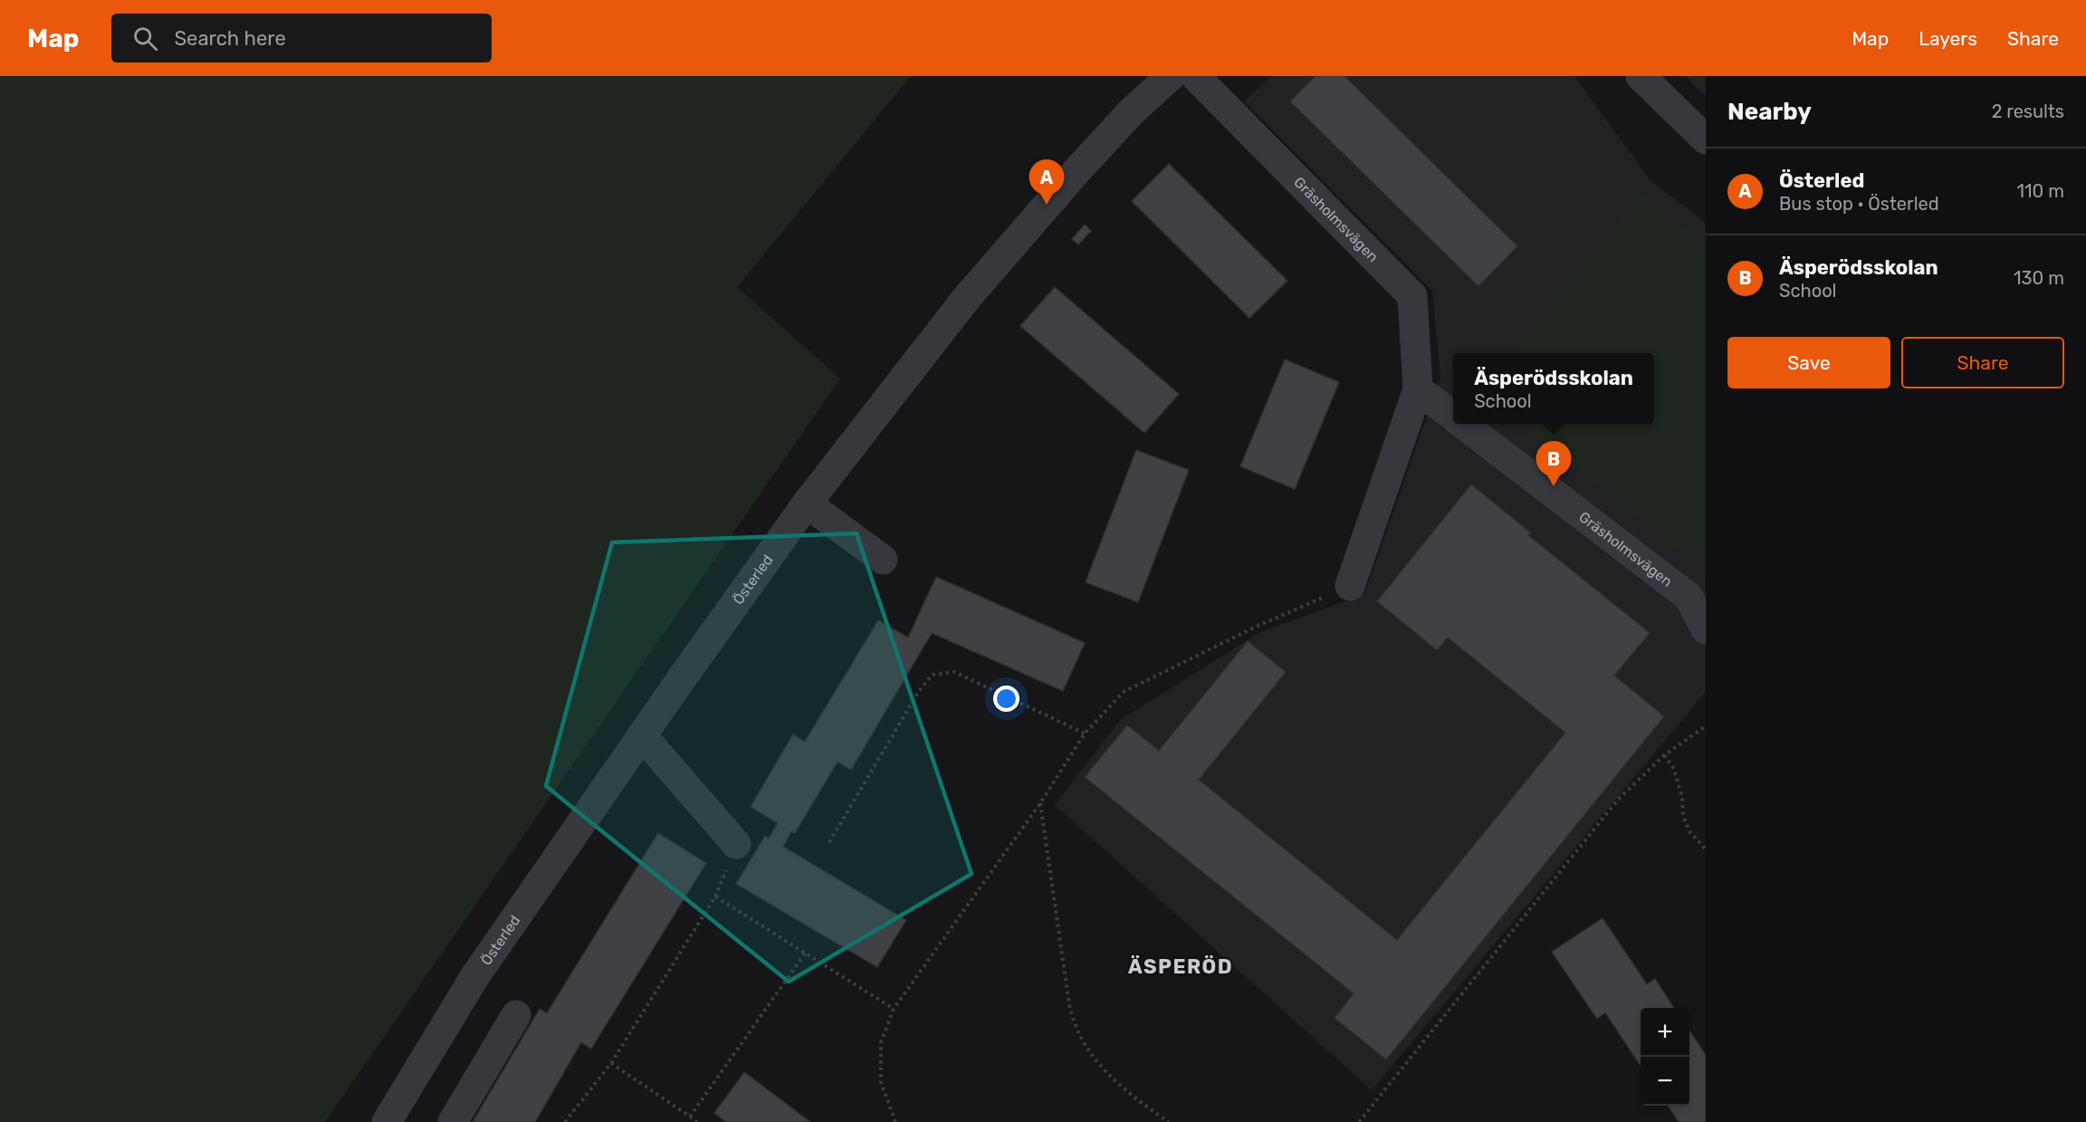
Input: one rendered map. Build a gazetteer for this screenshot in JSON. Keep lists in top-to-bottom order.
{
  "streets": {
    "street": ["Gräsholmsvägen", "Österled"]
  },
  "crossings": [
    ["Gräsholmsvägen", "Österled"]
  ],
  "districts": ["ÄSPERÖD"],
  "page": {
    "header": "Map",
    "search": "Search here",
    "nav": ["Map", "Layers", "Share"],
    "heading": ["Nearby", "2 results"],
    "list": [
      {
        "mark": "A",
        "name": "Österled",
        "note": "Bus stop · Österled",
        "value": "110 m"
      },
      {
        "mark": "B",
        "name": "Äsperödsskolan",
        "note": "School",
        "value": "130 m"
      }
    ],
    "pins": ["A", "B"],
    "buttons": ["Save", "Share"],
    "popup": ["Äsperödsskolan", "School"],
    "map_buttons": ["+", "−"]
  }
}
